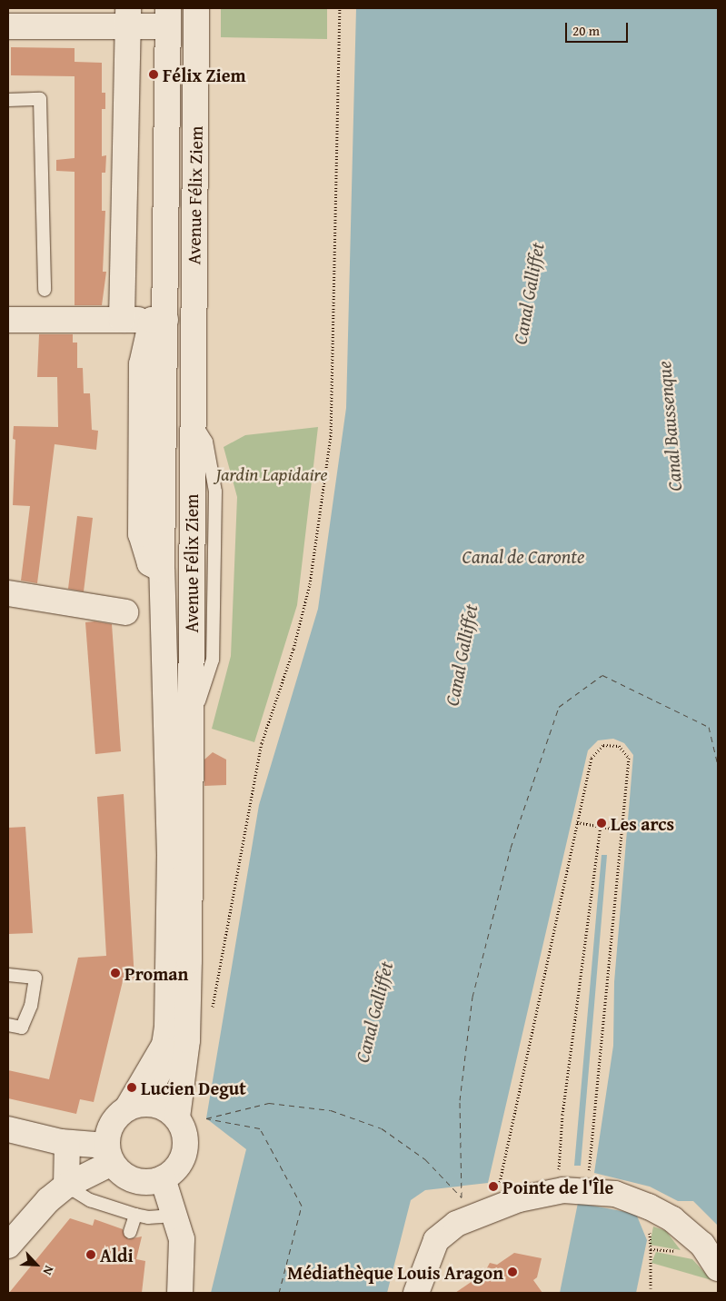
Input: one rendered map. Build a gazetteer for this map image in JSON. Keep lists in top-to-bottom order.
{
  "streets": {
    "main road": ["Avenue Félix Ziem"]
  },
  "water": ["Canal Galliffet", "Canal Baussenque", "Canal de Caronte"],
  "parks": ["Jardin Lapidaire"],
  "places": [
    "Félix Ziem",
    "Les arcs",
    "Proman",
    "Lucien Degut",
    "Pointe de l'Île",
    "Aldi",
    "Médiathèque Louis Aragon"
  ],
  "scale_bar": "20 m",
  "north": "bottom right"
}
